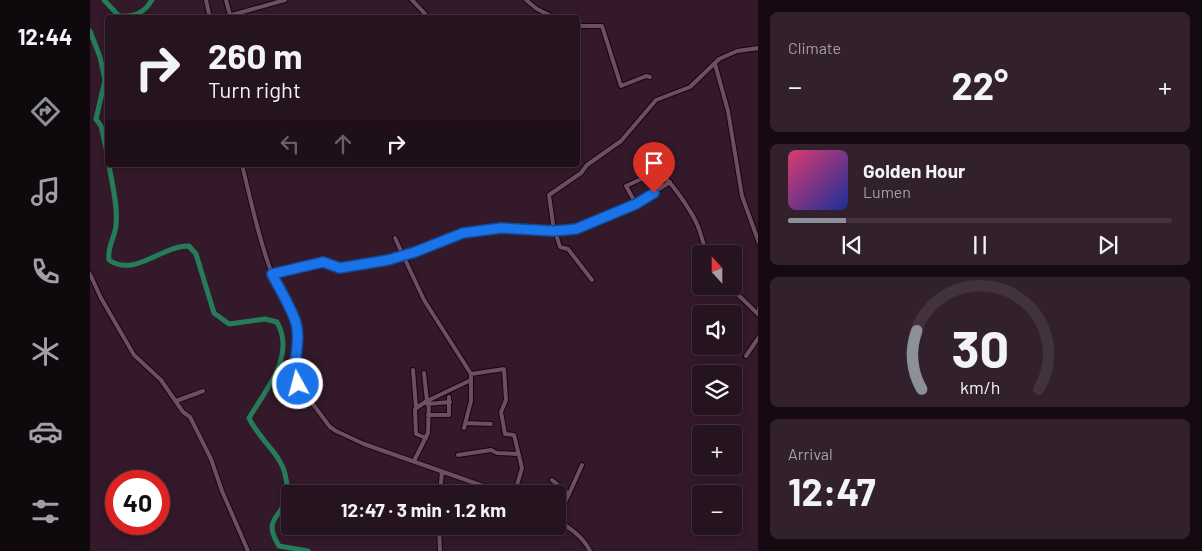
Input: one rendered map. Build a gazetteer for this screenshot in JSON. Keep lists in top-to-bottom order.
{
  "north": "top",
  "page": {
    "tabs": "12:44",
    "tile": [
      "Climate",
      ["Arrival", "12:47"]
    ],
    "turn": ["260 m", "Turn right"],
    "heat": ["−", "22°", "+"],
    "song": ["Golden Hour", "Lumen"],
    "map_buttons": ["+", "−"],
    "limit": "40",
    "trip": "12:47 · 3 min · 1.2 km",
    "gauge": ["30", "km/h"]
  }
}
